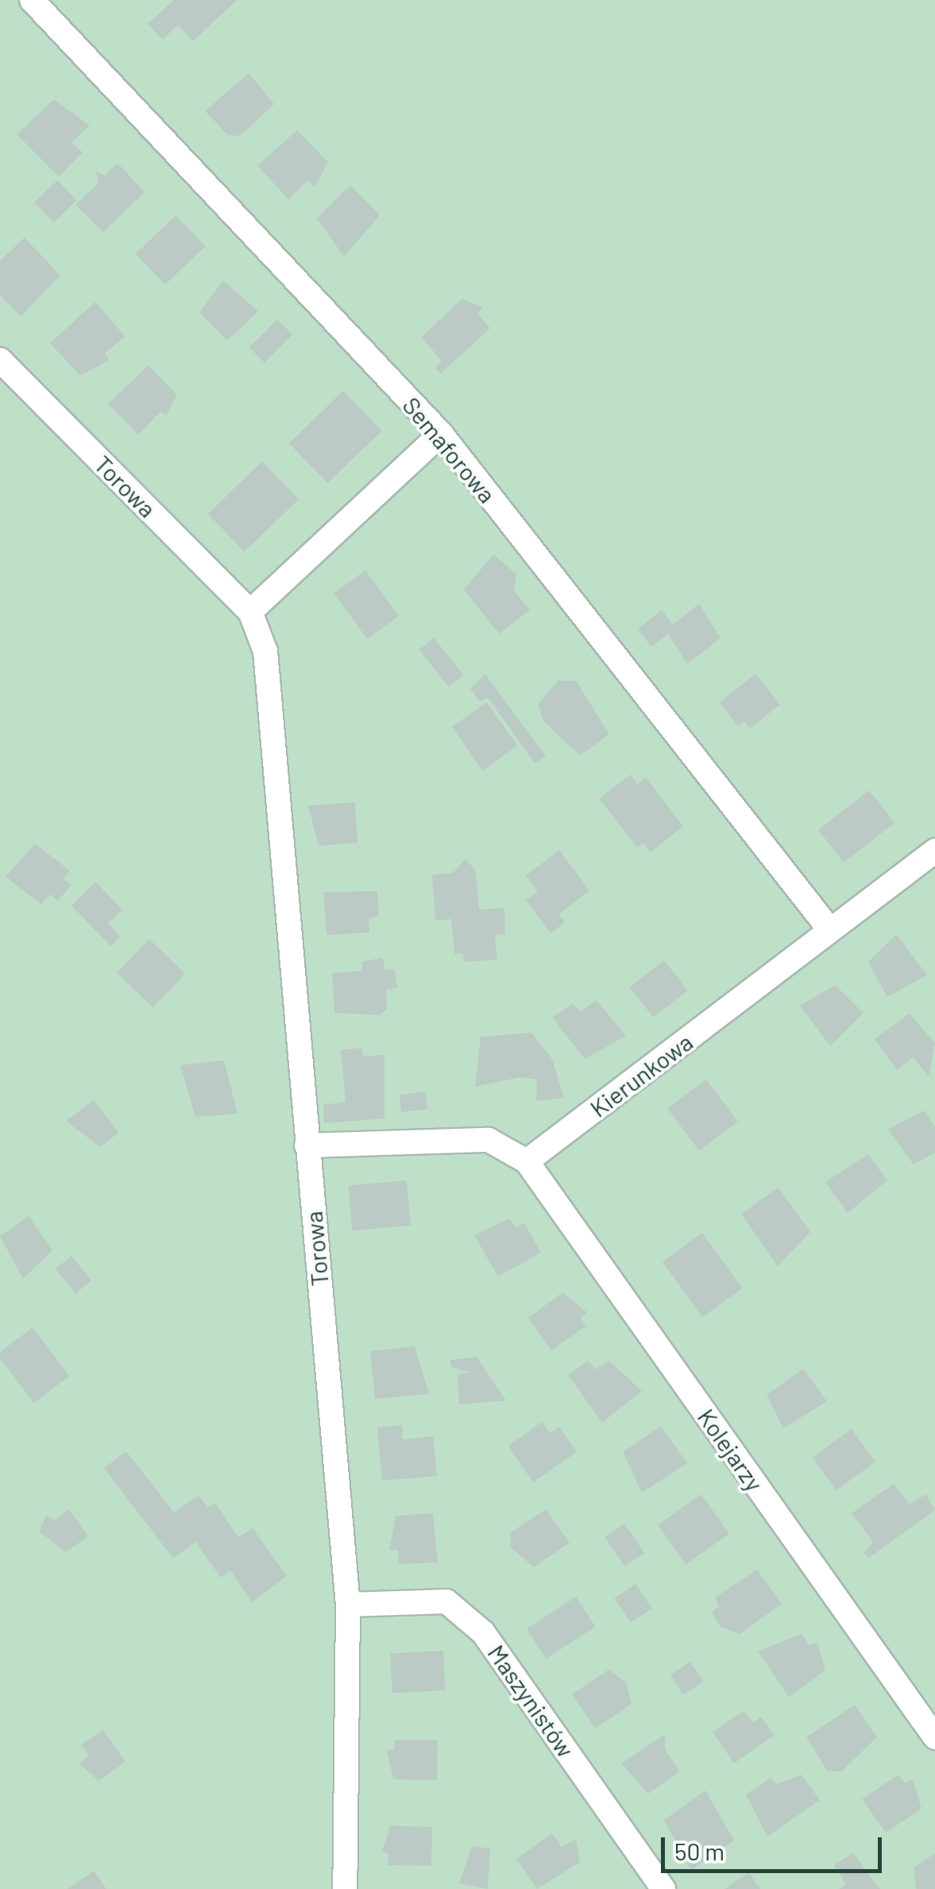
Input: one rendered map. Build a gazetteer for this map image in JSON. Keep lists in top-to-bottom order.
{
  "streets": {
    "street": [
      "Semaforowa",
      "Torowa",
      "Kierunkowa",
      "Kolejarzy",
      "Maszynistów"
    ]
  },
  "crossings": [
    ["Semaforowa", "Kierunkowa"],
    ["Torowa", "Maszynistów"],
    ["Kierunkowa", "Kolejarzy"]
  ],
  "scale_bar": "50 m"
}
